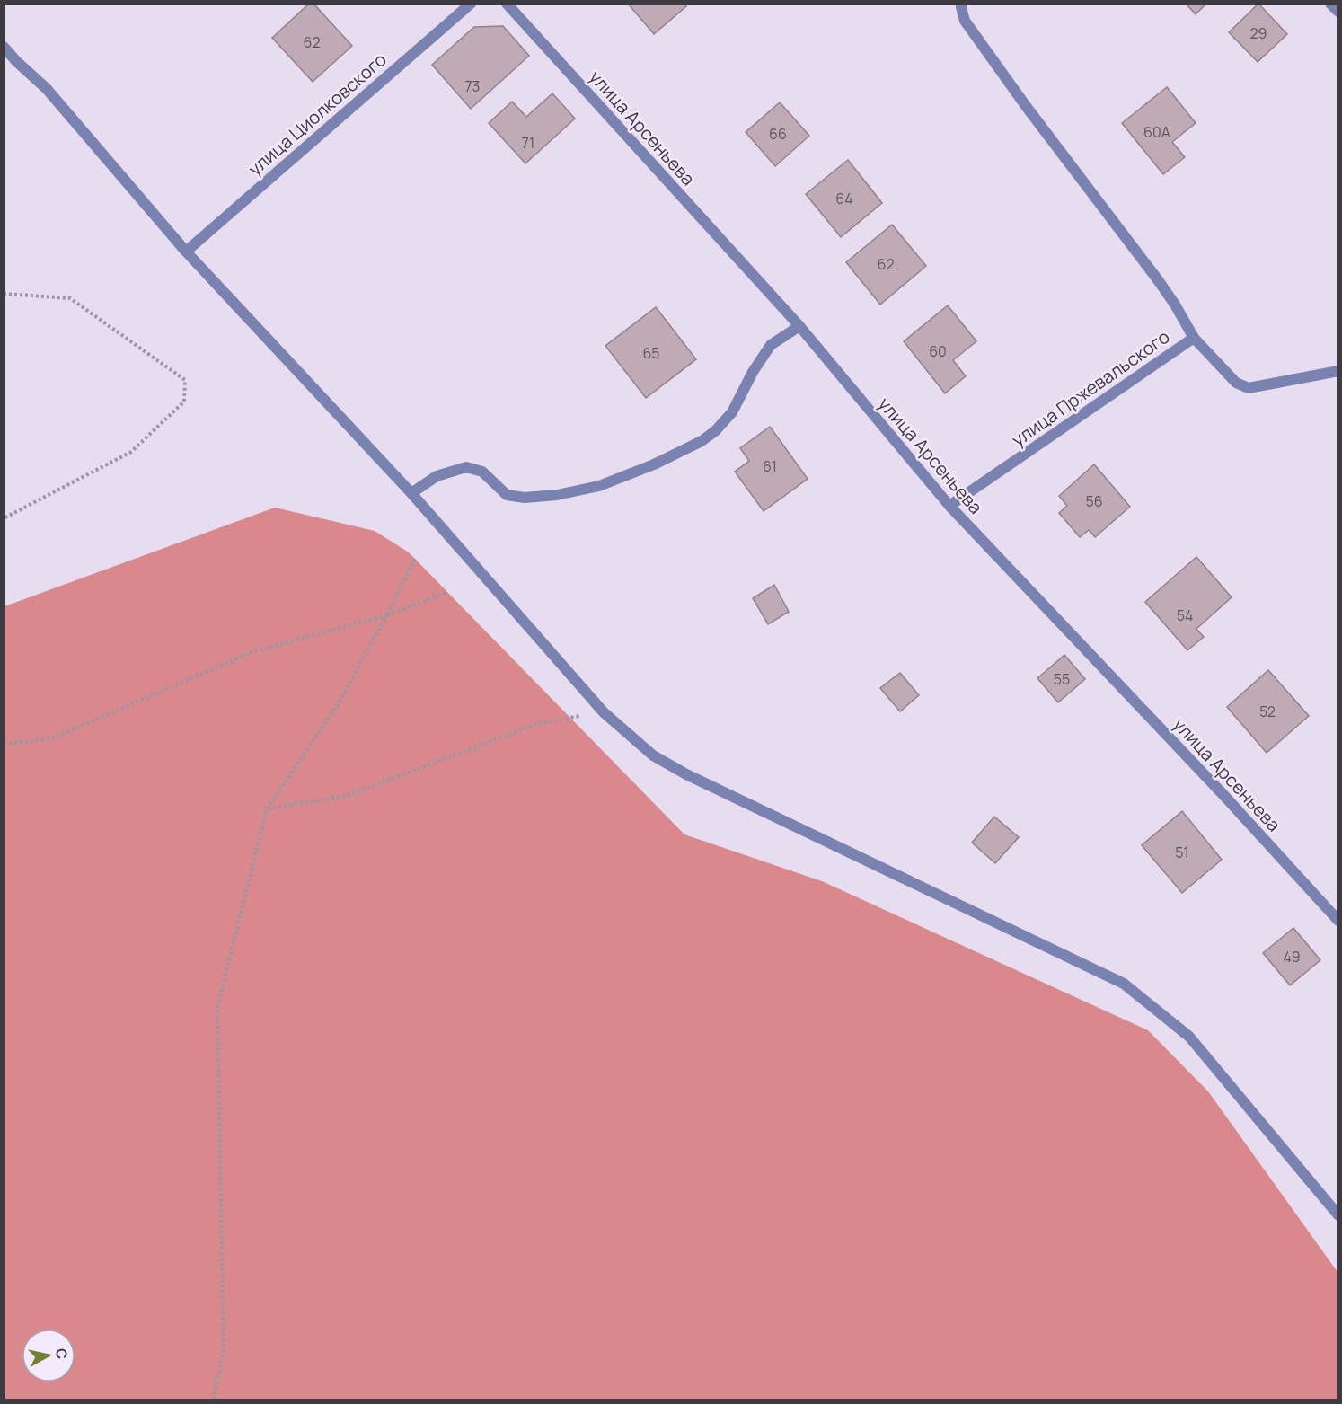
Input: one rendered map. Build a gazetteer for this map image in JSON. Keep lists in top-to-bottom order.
{
  "streets": {
    "street": ["улица Циолковского", "улица Арсеньева", "улица Пржевальского"]
  },
  "crossings": [
    ["улица Арсеньева", "улица Пржевальского"]
  ],
  "house_numbers": [
    "29",
    "62",
    "73",
    "60А",
    "66",
    "71",
    "64",
    "62",
    "60",
    "65",
    "61",
    "56",
    "54",
    "55",
    "52",
    "51",
    "49"
  ],
  "north": "right"
}
